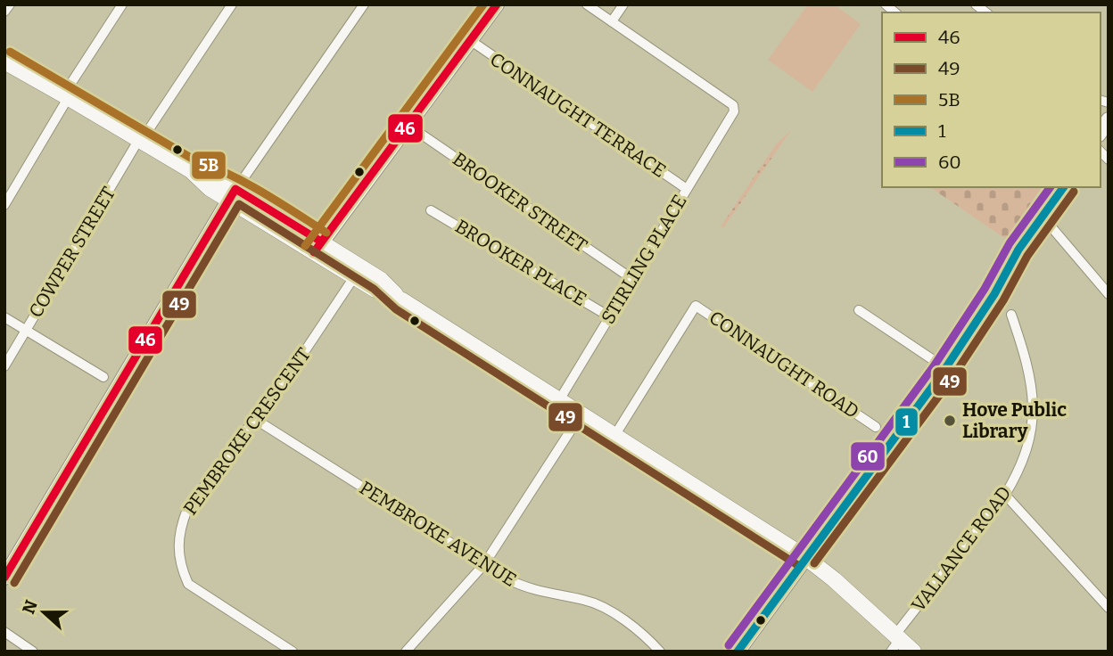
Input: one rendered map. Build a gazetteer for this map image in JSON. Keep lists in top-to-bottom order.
{
  "streets": {
    "street": [
      "CONNAUGHT TERRACE",
      "BROOKER STREET",
      "COWPER STREET",
      "STIRLING PLACE",
      "BROOKER PLACE",
      "CONNAUGHT ROAD",
      "PEMBROKE CRESCENT",
      "PEMBROKE AVENUE",
      "VALLANCE ROAD"
    ]
  },
  "crossings": [
    ["CONNAUGHT TERRACE", "STIRLING PLACE"],
    ["BROOKER STREET", "STIRLING PLACE"],
    ["STIRLING PLACE", "BROOKER PLACE"],
    ["PEMBROKE CRESCENT", "PEMBROKE AVENUE"]
  ],
  "places": ["Hove Public Library"],
  "lines": [
    "transit line 46",
    "transit line 5B",
    "transit line 1",
    "transit line 60",
    "transit line 49"
  ],
  "legend": [
    "46",
    "49",
    "5B",
    "1",
    "60"
  ],
  "north": "left"
}
